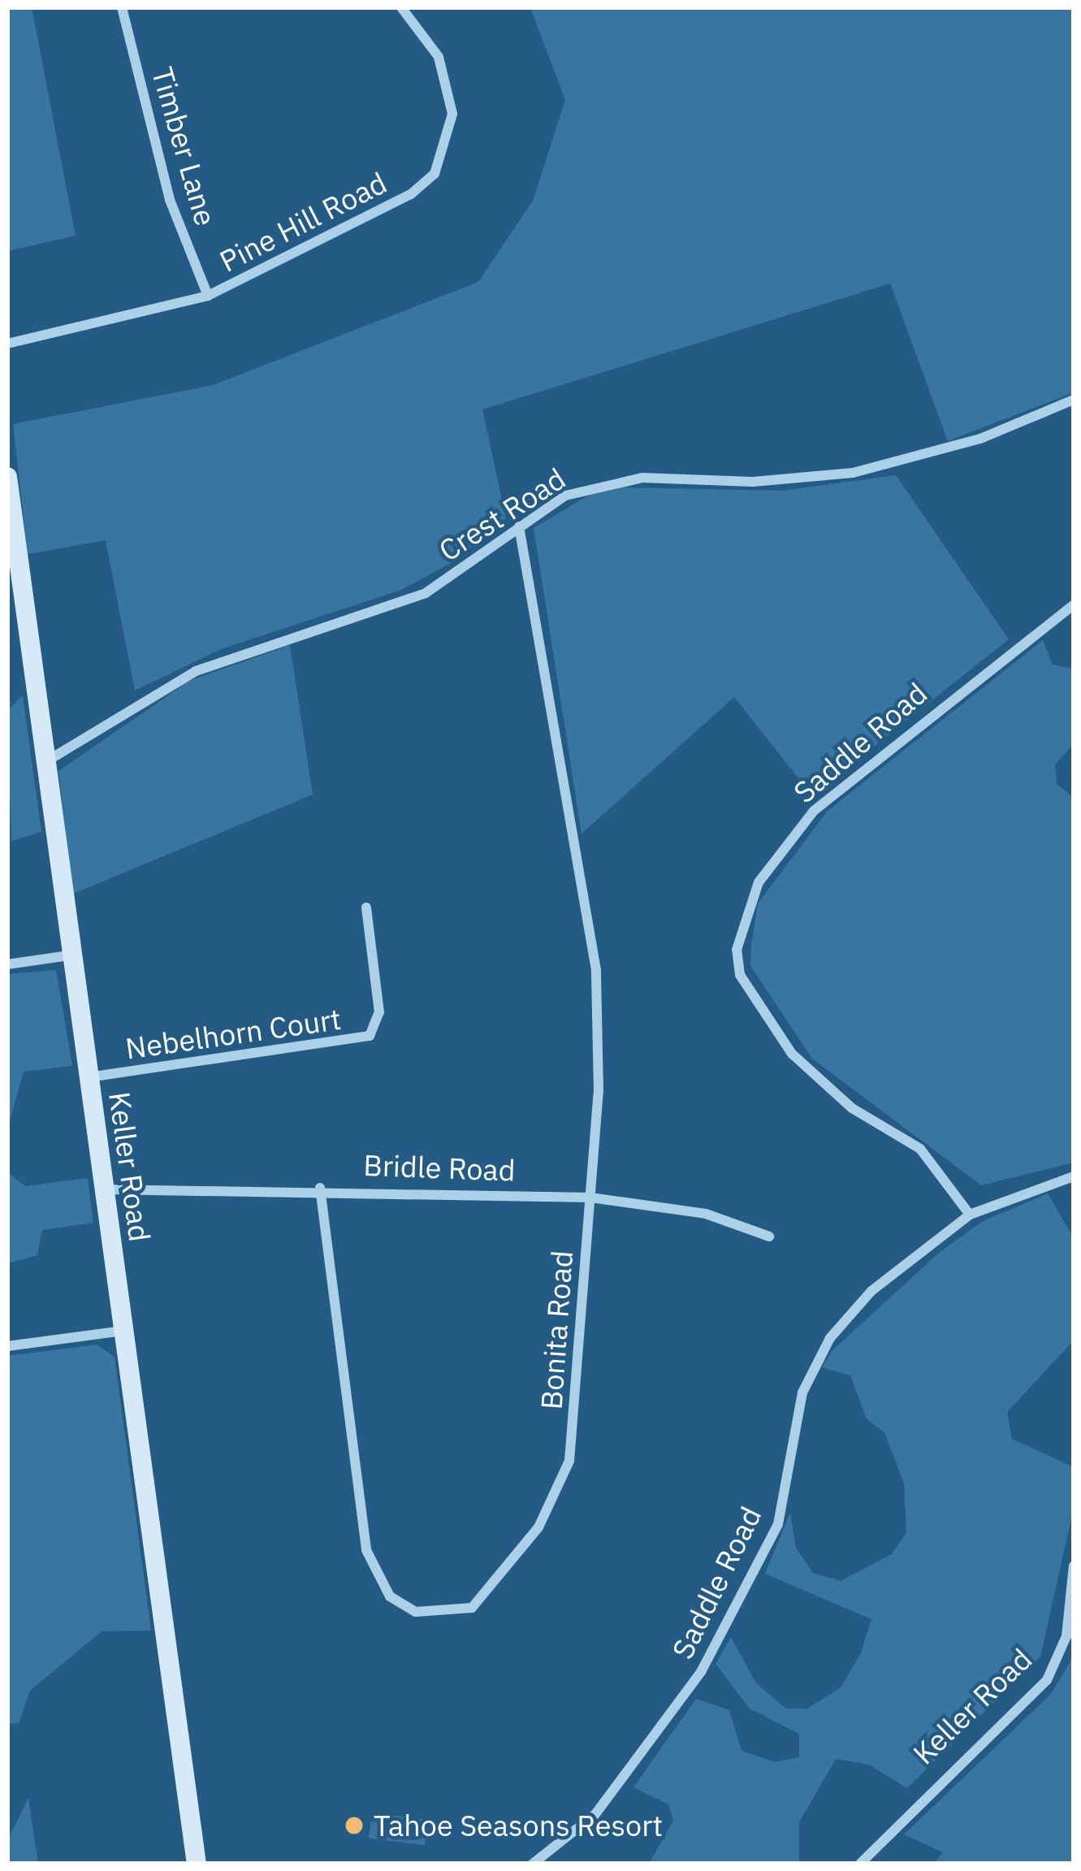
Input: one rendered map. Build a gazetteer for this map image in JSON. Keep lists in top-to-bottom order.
{
  "streets": {
    "street": [
      "Timber Lane",
      "Pine Hill Road",
      "Crest Road",
      "Saddle Road",
      "Nebelhorn Court",
      "Keller Road",
      "Bridle Road",
      "Bonita Road"
    ]
  },
  "crossings": [
    ["Timber Lane", "Pine Hill Road"],
    ["Crest Road", "Keller Road"],
    ["Crest Road", "Bonita Road"],
    ["Nebelhorn Court", "Keller Road"],
    ["Keller Road", "Bridle Road"],
    ["Bridle Road", "Bonita Road"]
  ],
  "places": ["Tahoe Seasons Resort"]
}
